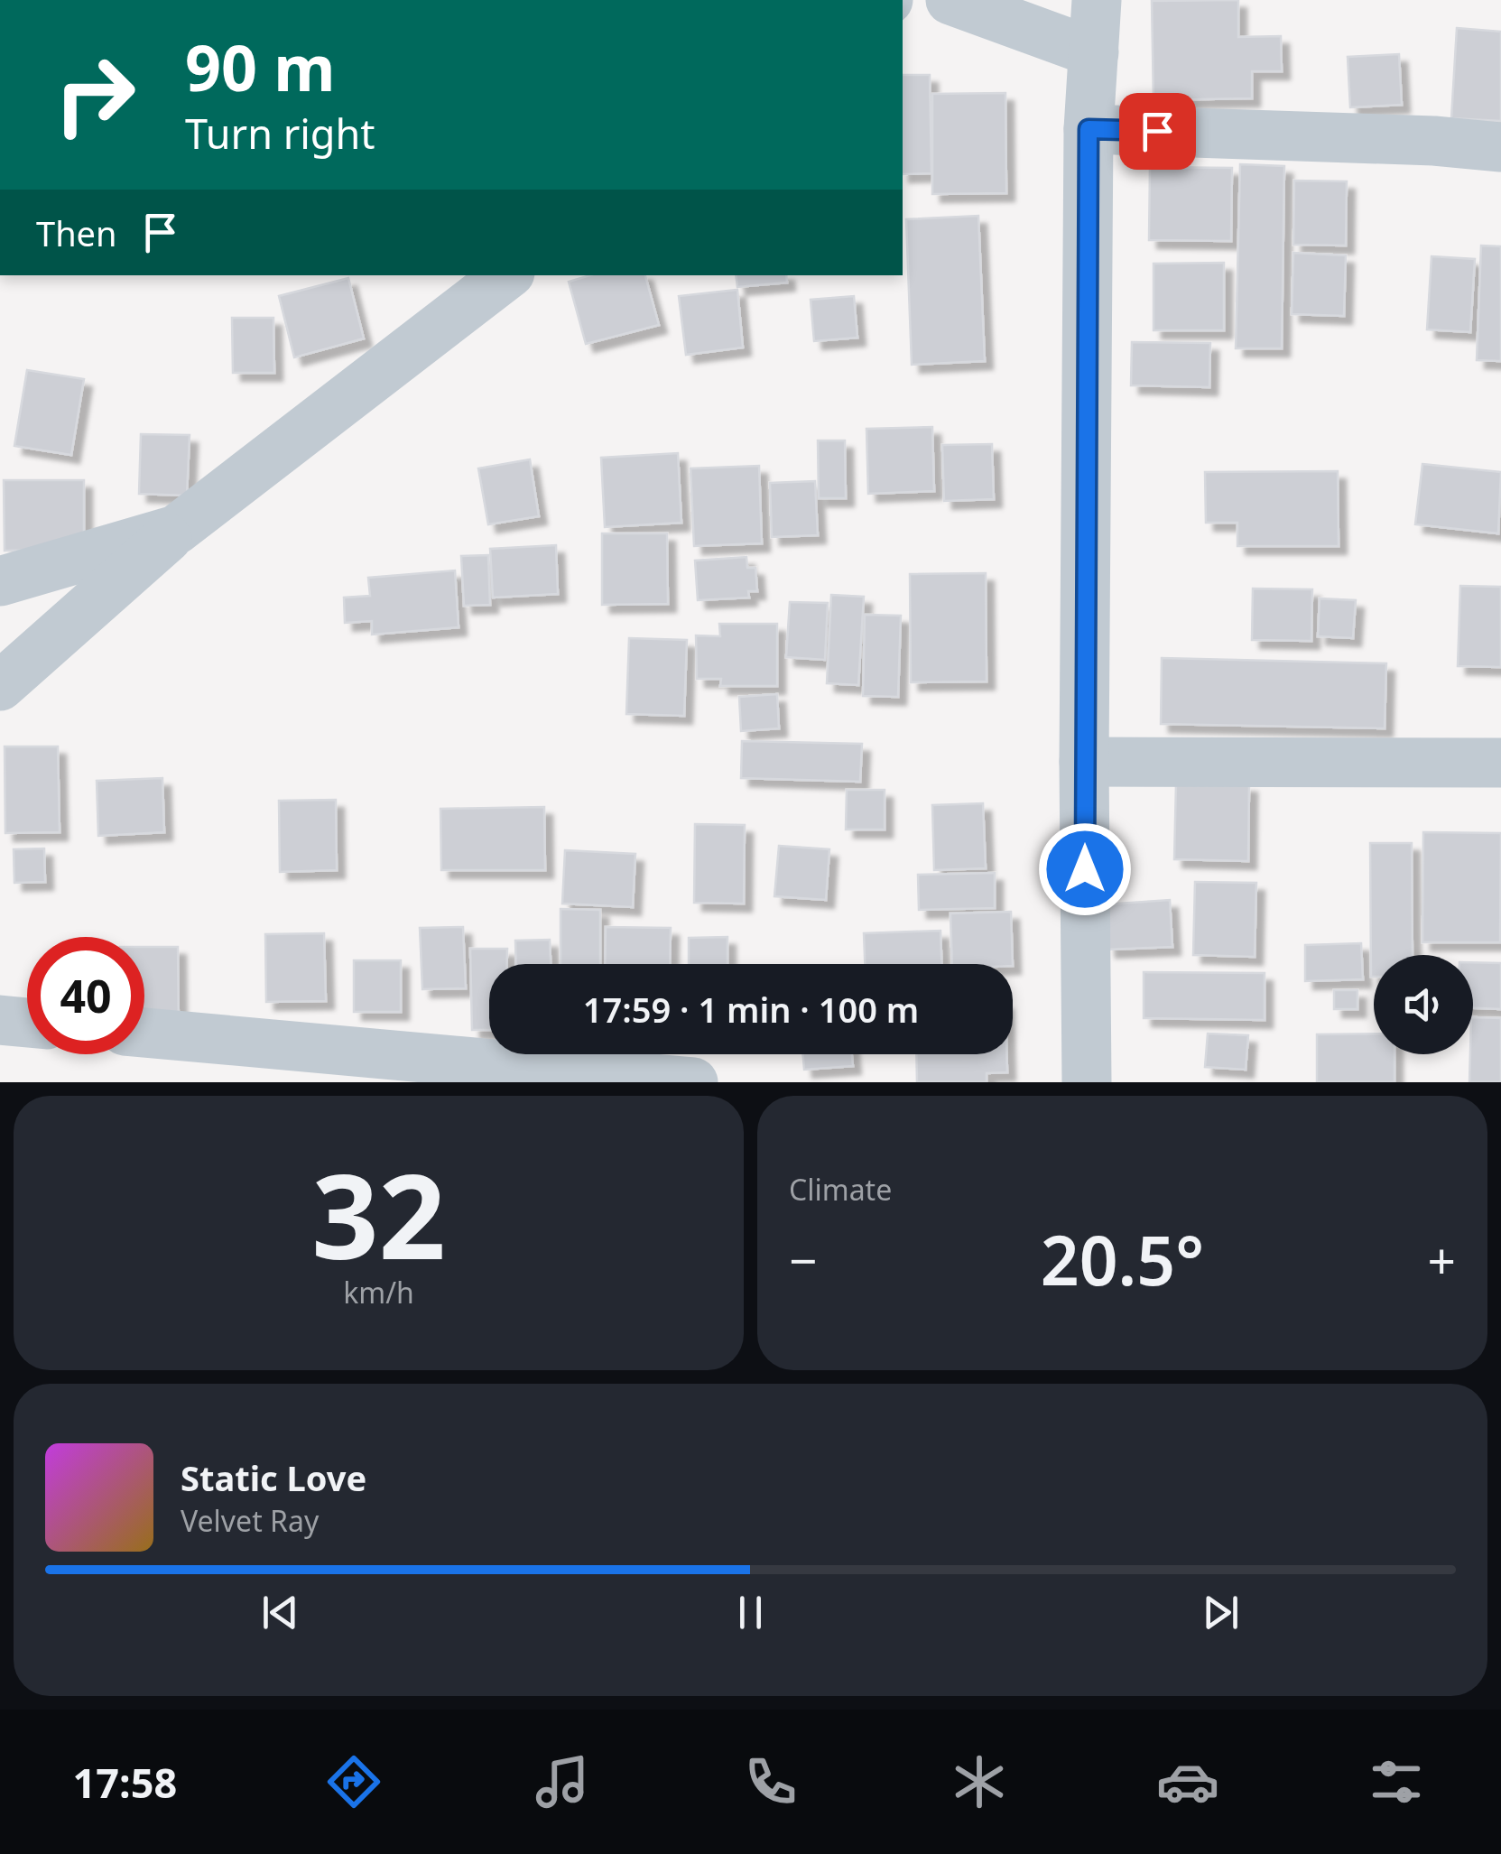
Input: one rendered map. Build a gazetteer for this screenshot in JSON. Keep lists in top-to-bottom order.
{
  "page": {
    "turn": ["90 m", "Turn right"],
    "then": "Then",
    "limit": "40",
    "trip": "17:59 · 1 min · 100 m",
    "tile": [
      ["32", "km/h"],
      "Climate"
    ],
    "heat": ["−", "20.5°", "+"],
    "song": ["Static Love", "Velvet Ray"],
    "tabs": "17:58"
  }
}
